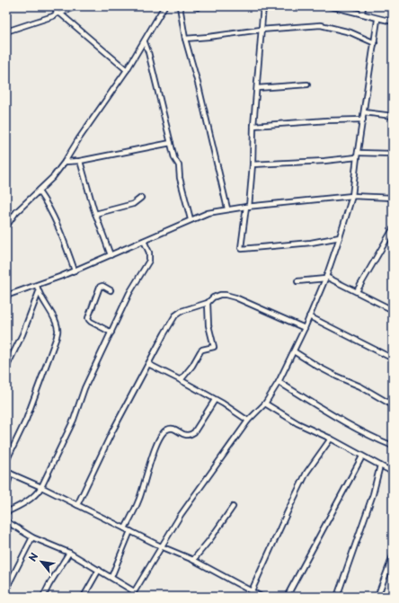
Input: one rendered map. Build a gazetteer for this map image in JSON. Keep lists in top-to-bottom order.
{
  "north": "top left"
}
